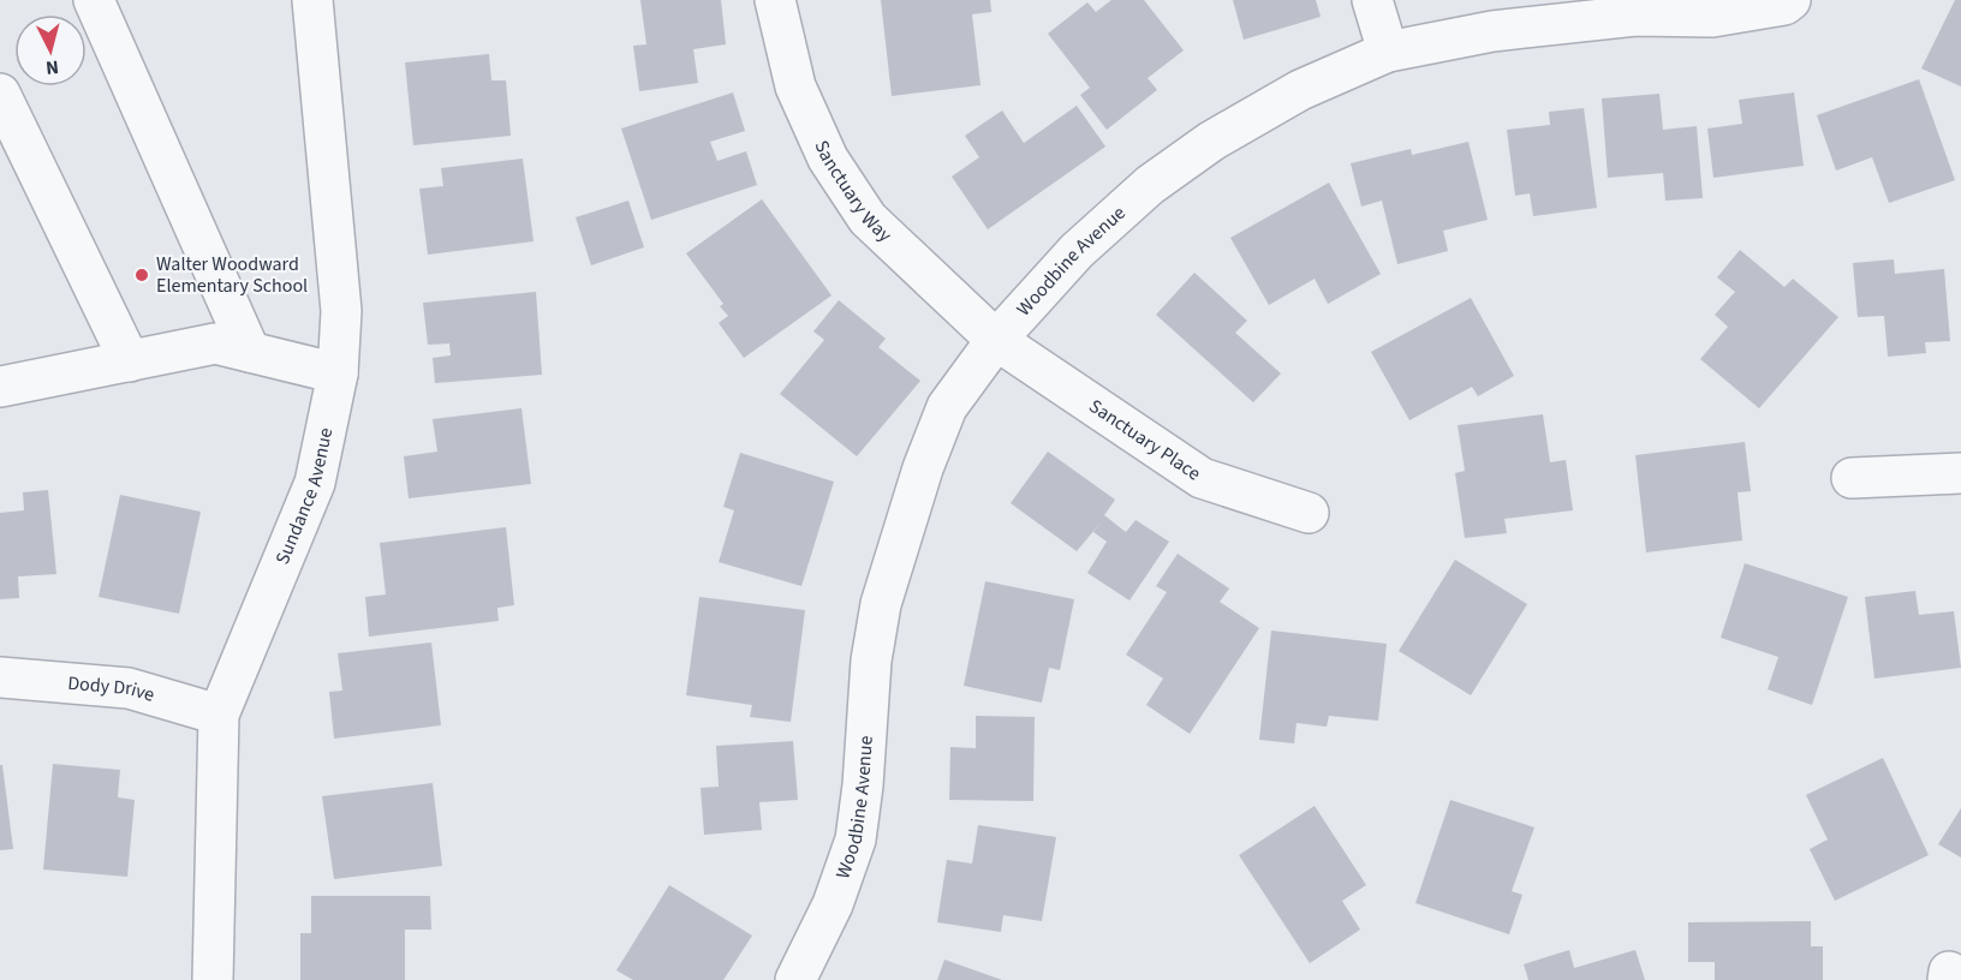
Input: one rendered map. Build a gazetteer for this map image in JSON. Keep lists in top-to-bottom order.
{
  "streets": {
    "street": [
      "Sanctuary Way",
      "Woodbine Avenue",
      "Sanctuary Place",
      "Sundance Avenue",
      "Dody Drive"
    ]
  },
  "crossings": [
    ["Sanctuary Way", "Woodbine Avenue"],
    ["Sanctuary Way", "Sanctuary Place"],
    ["Woodbine Avenue", "Sanctuary Place"],
    ["Sundance Avenue", "Dody Drive"]
  ],
  "places": ["Walter Woodward Elementary School"],
  "north": "bottom"
}
